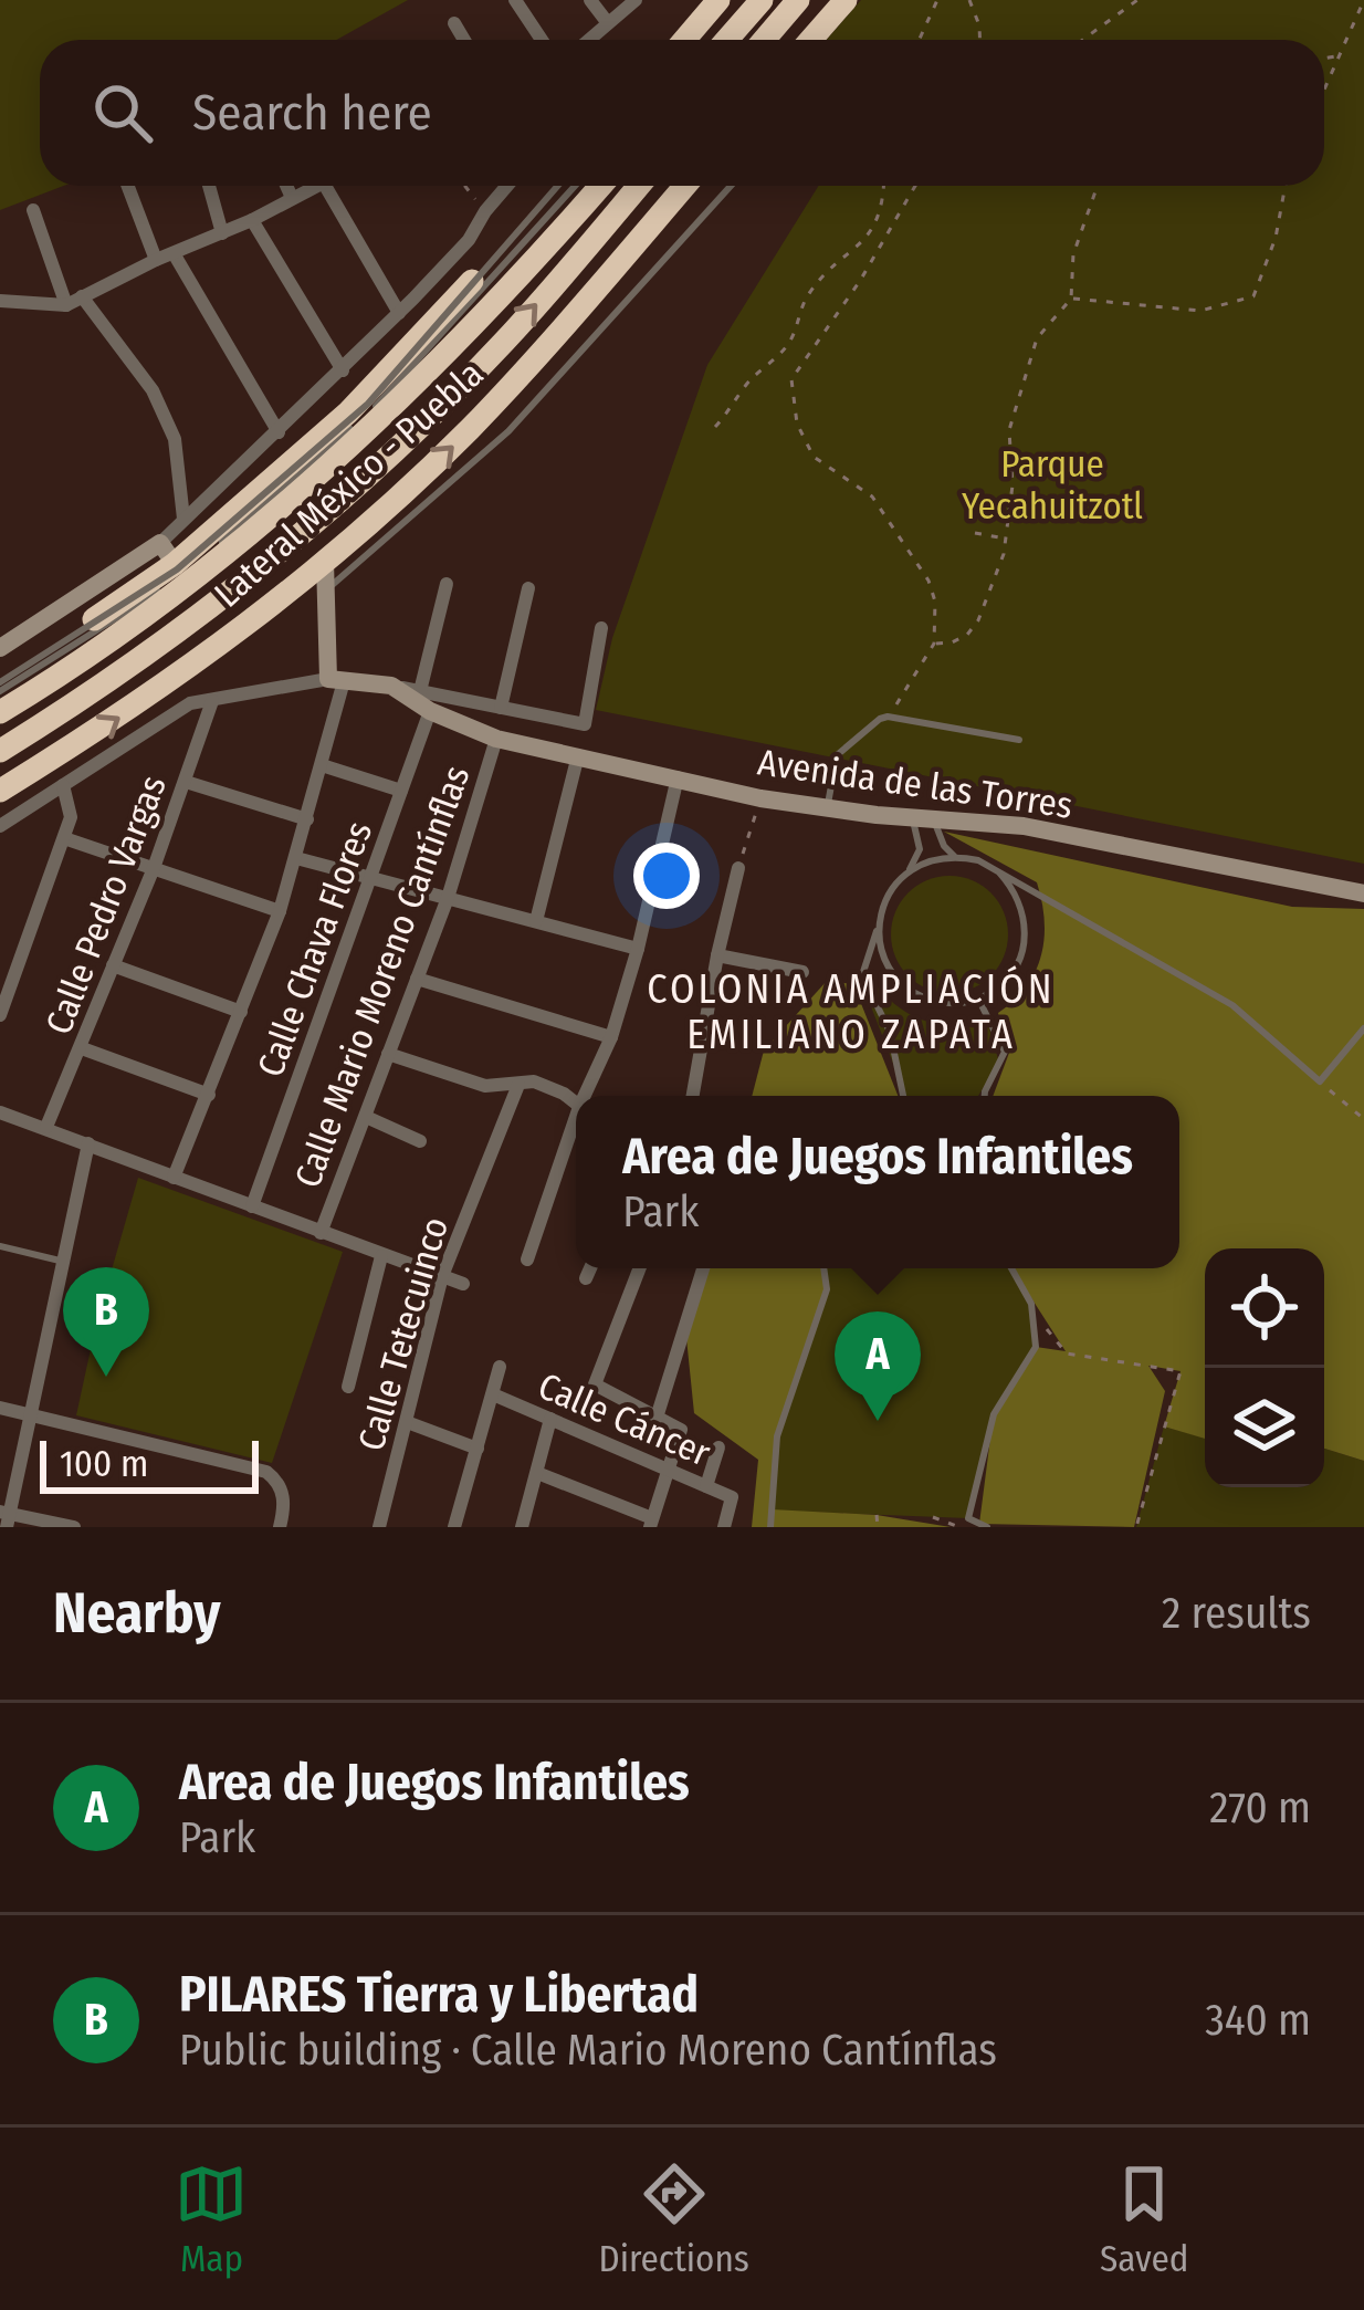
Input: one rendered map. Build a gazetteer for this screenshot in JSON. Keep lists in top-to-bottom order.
{
  "streets": {
    "highway": ["Lateral México - Puebla"],
    "street": [
      "Avenida de las Torres",
      "Calle Pedro Vargas",
      "Calle Chava Flores",
      "Calle Mario Moreno Cantínflas",
      "Calle Tetecuinco",
      "Calle Cáncer"
    ]
  },
  "crossings": [
    ["Avenida de las Torres", "Calle Chava Flores"],
    ["Avenida de las Torres", "Calle Mario Moreno Cantínflas"]
  ],
  "districts": ["COLONIA AMPLIACIÓN EMILIANO ZAPATA"],
  "parks": ["Parque Yecahuitzotl"],
  "scale_bar": "100 m",
  "page": {
    "search": "Search here",
    "popup": ["Area de Juegos Infantiles", "Park"],
    "pins": ["B", "A"],
    "scale": "100 m",
    "heading": ["Nearby", "2 results"],
    "list": [
      {
        "mark": "A",
        "name": "Area de Juegos Infantiles",
        "note": "Park",
        "value": "270 m"
      },
      {
        "mark": "B",
        "name": "PILARES Tierra y Libertad",
        "note": "Public building · Calle Mario Moreno Cantínflas",
        "value": "340 m"
      }
    ],
    "nav": ["Map", "Directions", "Saved"]
  }
}
